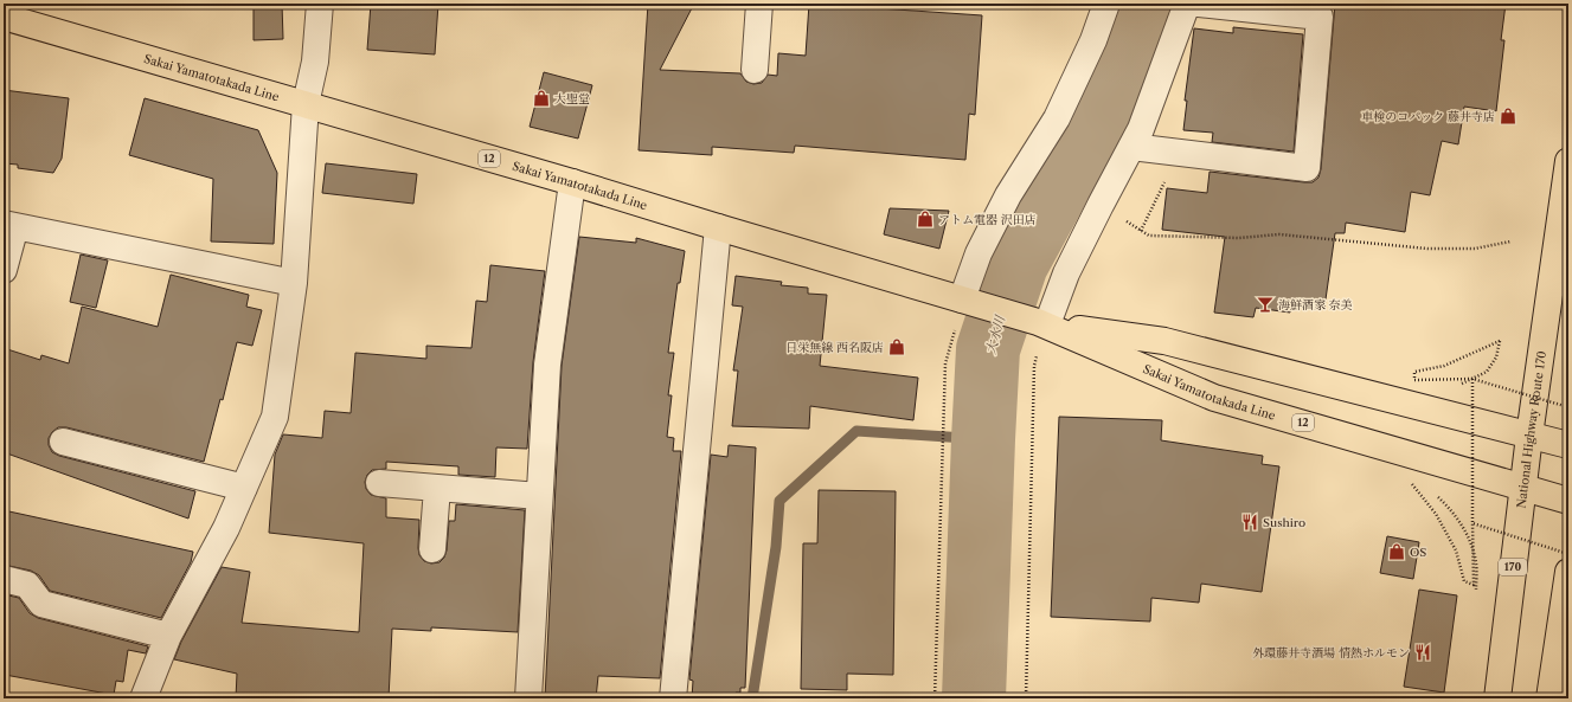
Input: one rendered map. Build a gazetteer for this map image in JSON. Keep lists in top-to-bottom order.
{
  "streets": {
    "main road": [
      "Sakai Yamatotakada Line",
      "12",
      "National Highway Route 170",
      "170"
    ]
  },
  "crossings": [
    ["Sakai Yamatotakada Line", "National Highway Route 170"]
  ],
  "water": ["大水川"],
  "places": {
    "shop": [
      "大聖堂",
      "車検のコパック 藤井寺店",
      "アトム電器 沢田店",
      "日栄無線 西名阪店",
      "OS"
    ],
    "bar": ["海鮮酒家 奈美"],
    "restaurant": ["Sushiro", "外環藤井寺酒場 情熱ホルモン"]
  }
}
